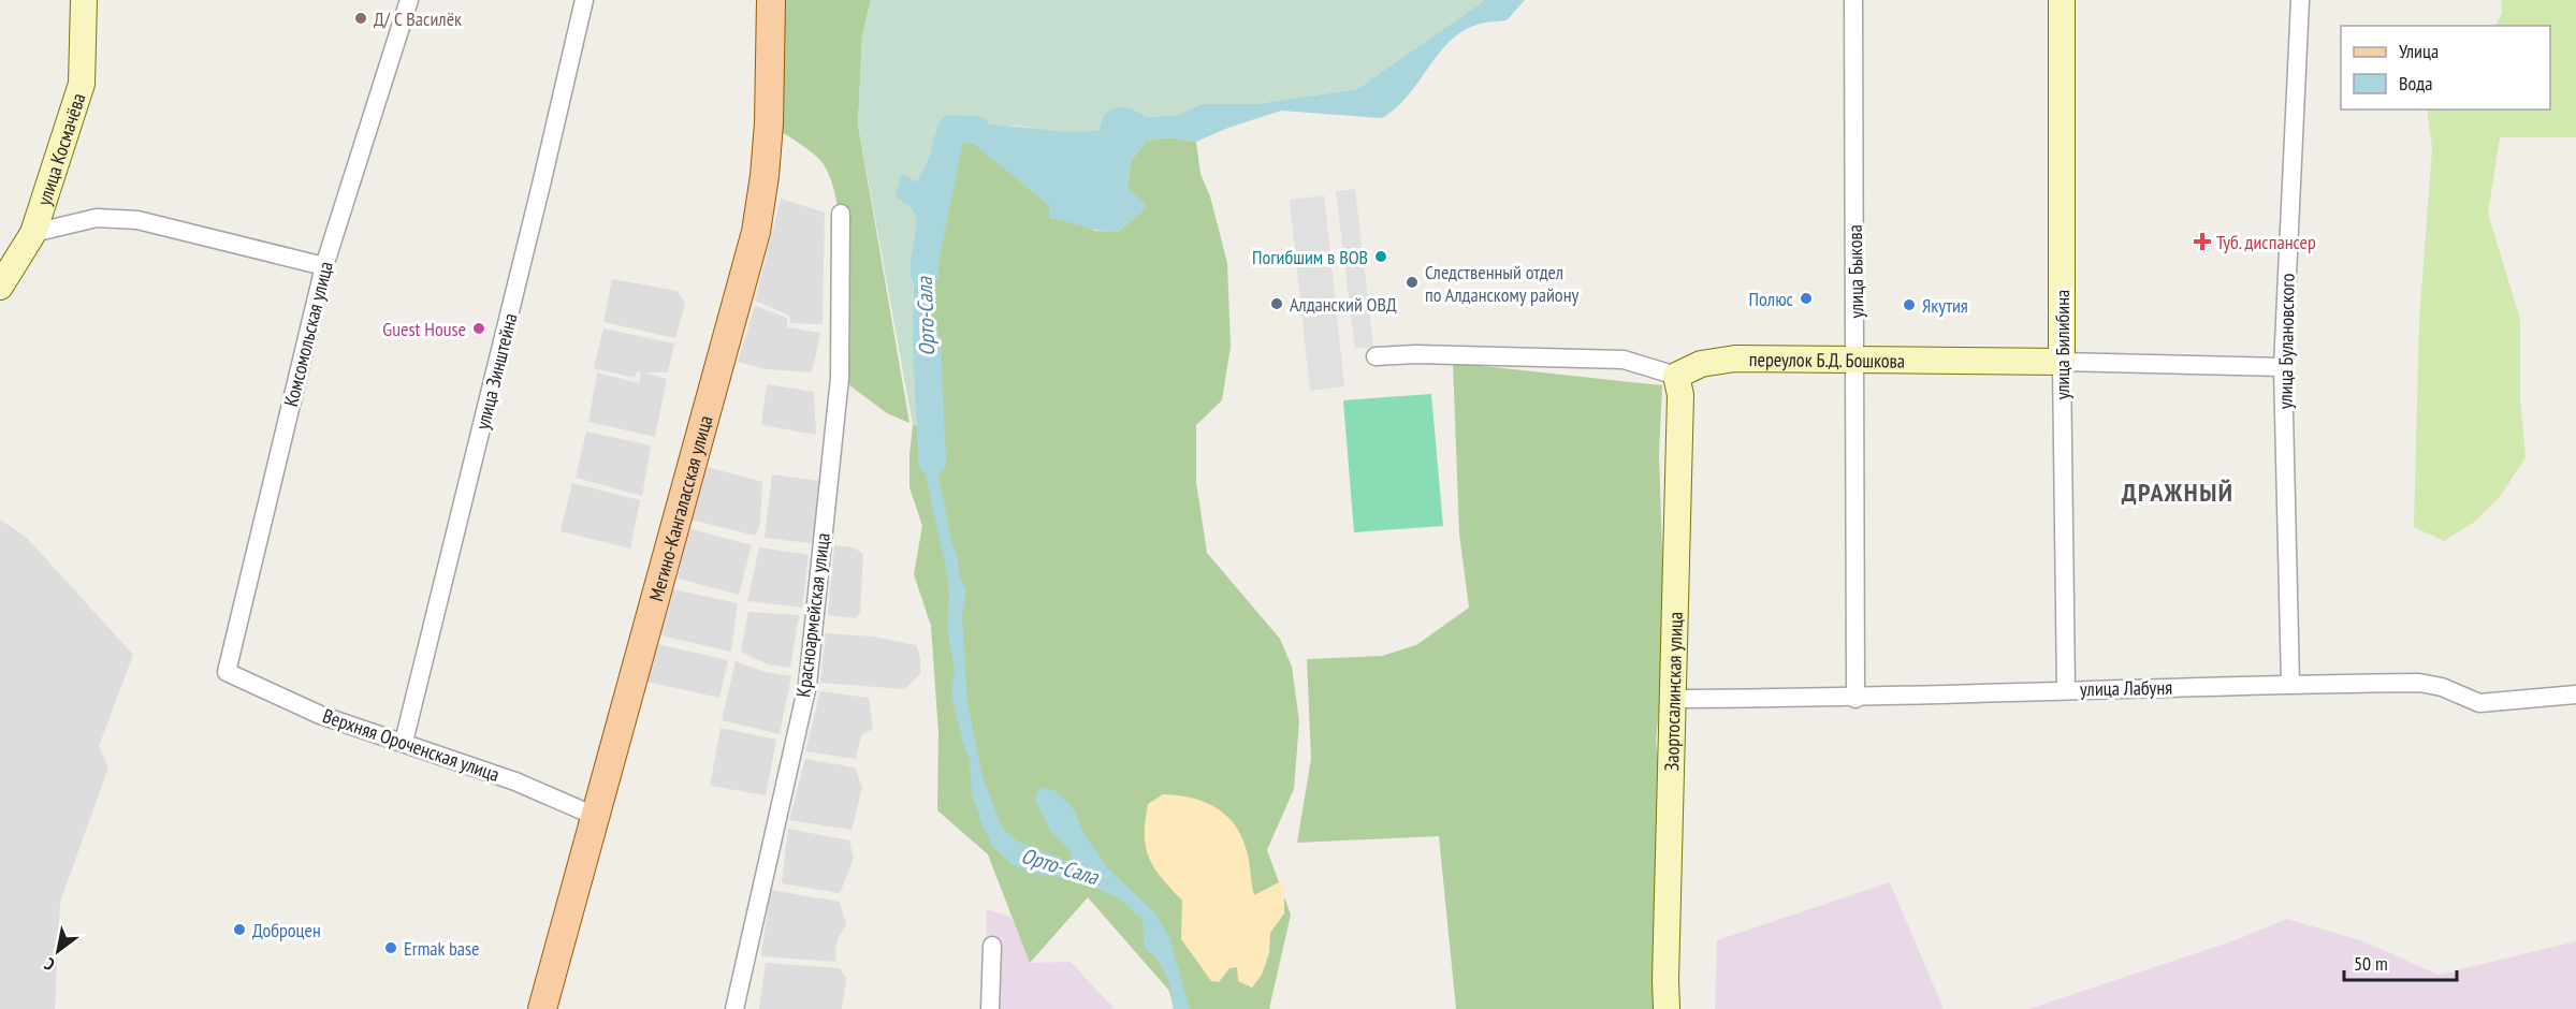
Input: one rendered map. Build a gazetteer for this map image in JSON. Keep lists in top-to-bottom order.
{
  "streets": {
    "main road": ["Мегино-Кангаласская улица"],
    "street": [
      "улица Космачёва",
      "улица Быкова",
      "Комсомольская улица",
      "улица Булановского",
      "улица Билибина",
      "переулок Б.Д. Бошкова",
      "улица Зинштейна",
      "Красноармейская улица",
      "улица Лабуня",
      "Заортосалинская улица",
      "Верхняя Ороченская улица"
    ]
  },
  "crossings": [
    ["улица Быкова", "переулок Б.Д. Бошкова"],
    ["улица Быкова", "улица Лабуня"],
    ["Комсомольская улица", "Верхняя Ороченская улица"],
    ["улица Булановского", "переулок Б.Д. Бошкова"],
    ["улица Булановского", "улица Лабуня"],
    ["улица Билибина", "переулок Б.Д. Бошкова"],
    ["улица Билибина", "улица Лабуня"],
    ["переулок Б.Д. Бошкова", "Заортосалинская улица"],
    ["улица Зинштейна", "Верхняя Ороченская улица"],
    ["Мегино-Кангаласская улица", "Верхняя Ороченская улица"],
    ["улица Лабуня", "Заортосалинская улица"]
  ],
  "districts": ["ДРАЖНЫЙ"],
  "water": ["Орто-Сала"],
  "places": {
    "other": [
      "Д/ С Василёк",
      "Погибшим в ВОВ",
      "Следственный отдел по Алданскому району",
      "Полюс",
      "Алданский ОВД",
      "Якутия",
      "Guest House",
      "Доброцен",
      "Ermak base"
    ],
    "health": ["Туб. диспансер"]
  },
  "legend": ["Улица", "Вода"],
  "scale_bar": "50 m",
  "north": "bottom left"
}
